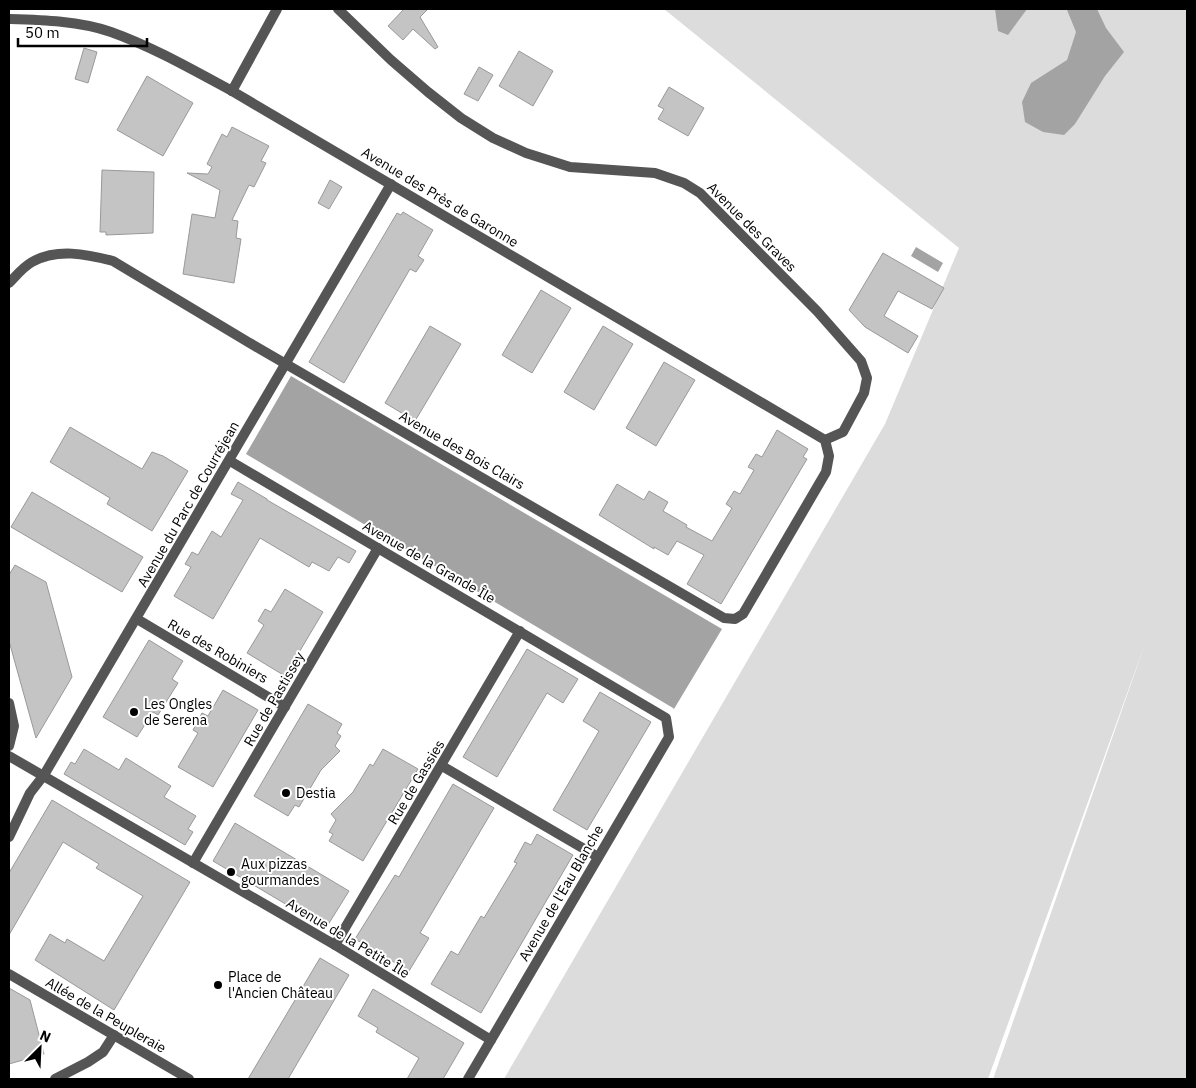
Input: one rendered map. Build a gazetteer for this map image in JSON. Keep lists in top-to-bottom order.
{
  "streets": {
    "street": [
      "Avenue des Près de Garonne",
      "Avenue des Graves",
      "Avenue des Bois Clairs",
      "Avenue du Parc de Courréjean",
      "Avenue de la Grande Île",
      "Rue des Robiniers",
      "Rue de Pastissey",
      "Rue de Gassies",
      "Avenue de l'Eau Blanche",
      "Avenue de la Petite Île",
      "Allée de la Peupleraie"
    ]
  },
  "crossings": [
    ["Avenue des Près de Garonne", "Avenue des Graves"],
    ["Avenue des Près de Garonne", "Avenue des Bois Clairs"],
    ["Avenue des Près de Garonne", "Avenue du Parc de Courréjean"],
    ["Avenue des Graves", "Avenue des Bois Clairs"],
    ["Avenue des Bois Clairs", "Avenue du Parc de Courréjean"],
    ["Avenue du Parc de Courréjean", "Avenue de la Grande Île"],
    ["Avenue du Parc de Courréjean", "Rue des Robiniers"],
    ["Avenue du Parc de Courréjean", "Avenue de la Petite Île"],
    ["Avenue de la Grande Île", "Rue de Pastissey"],
    ["Avenue de la Grande Île", "Rue de Gassies"],
    ["Avenue de la Grande Île", "Avenue de l'Eau Blanche"],
    ["Rue des Robiniers", "Rue de Pastissey"],
    ["Rue de Pastissey", "Avenue de la Petite Île"],
    ["Rue de Gassies", "Avenue de la Petite Île"],
    ["Avenue de l'Eau Blanche", "Avenue de la Petite Île"]
  ],
  "places": [
    "Les Ongles de Serena",
    "Destia",
    "Aux pizzas gourmandes",
    "Place de l'Ancien Château"
  ],
  "scale_bar": "50 m",
  "north": "top right"
}
